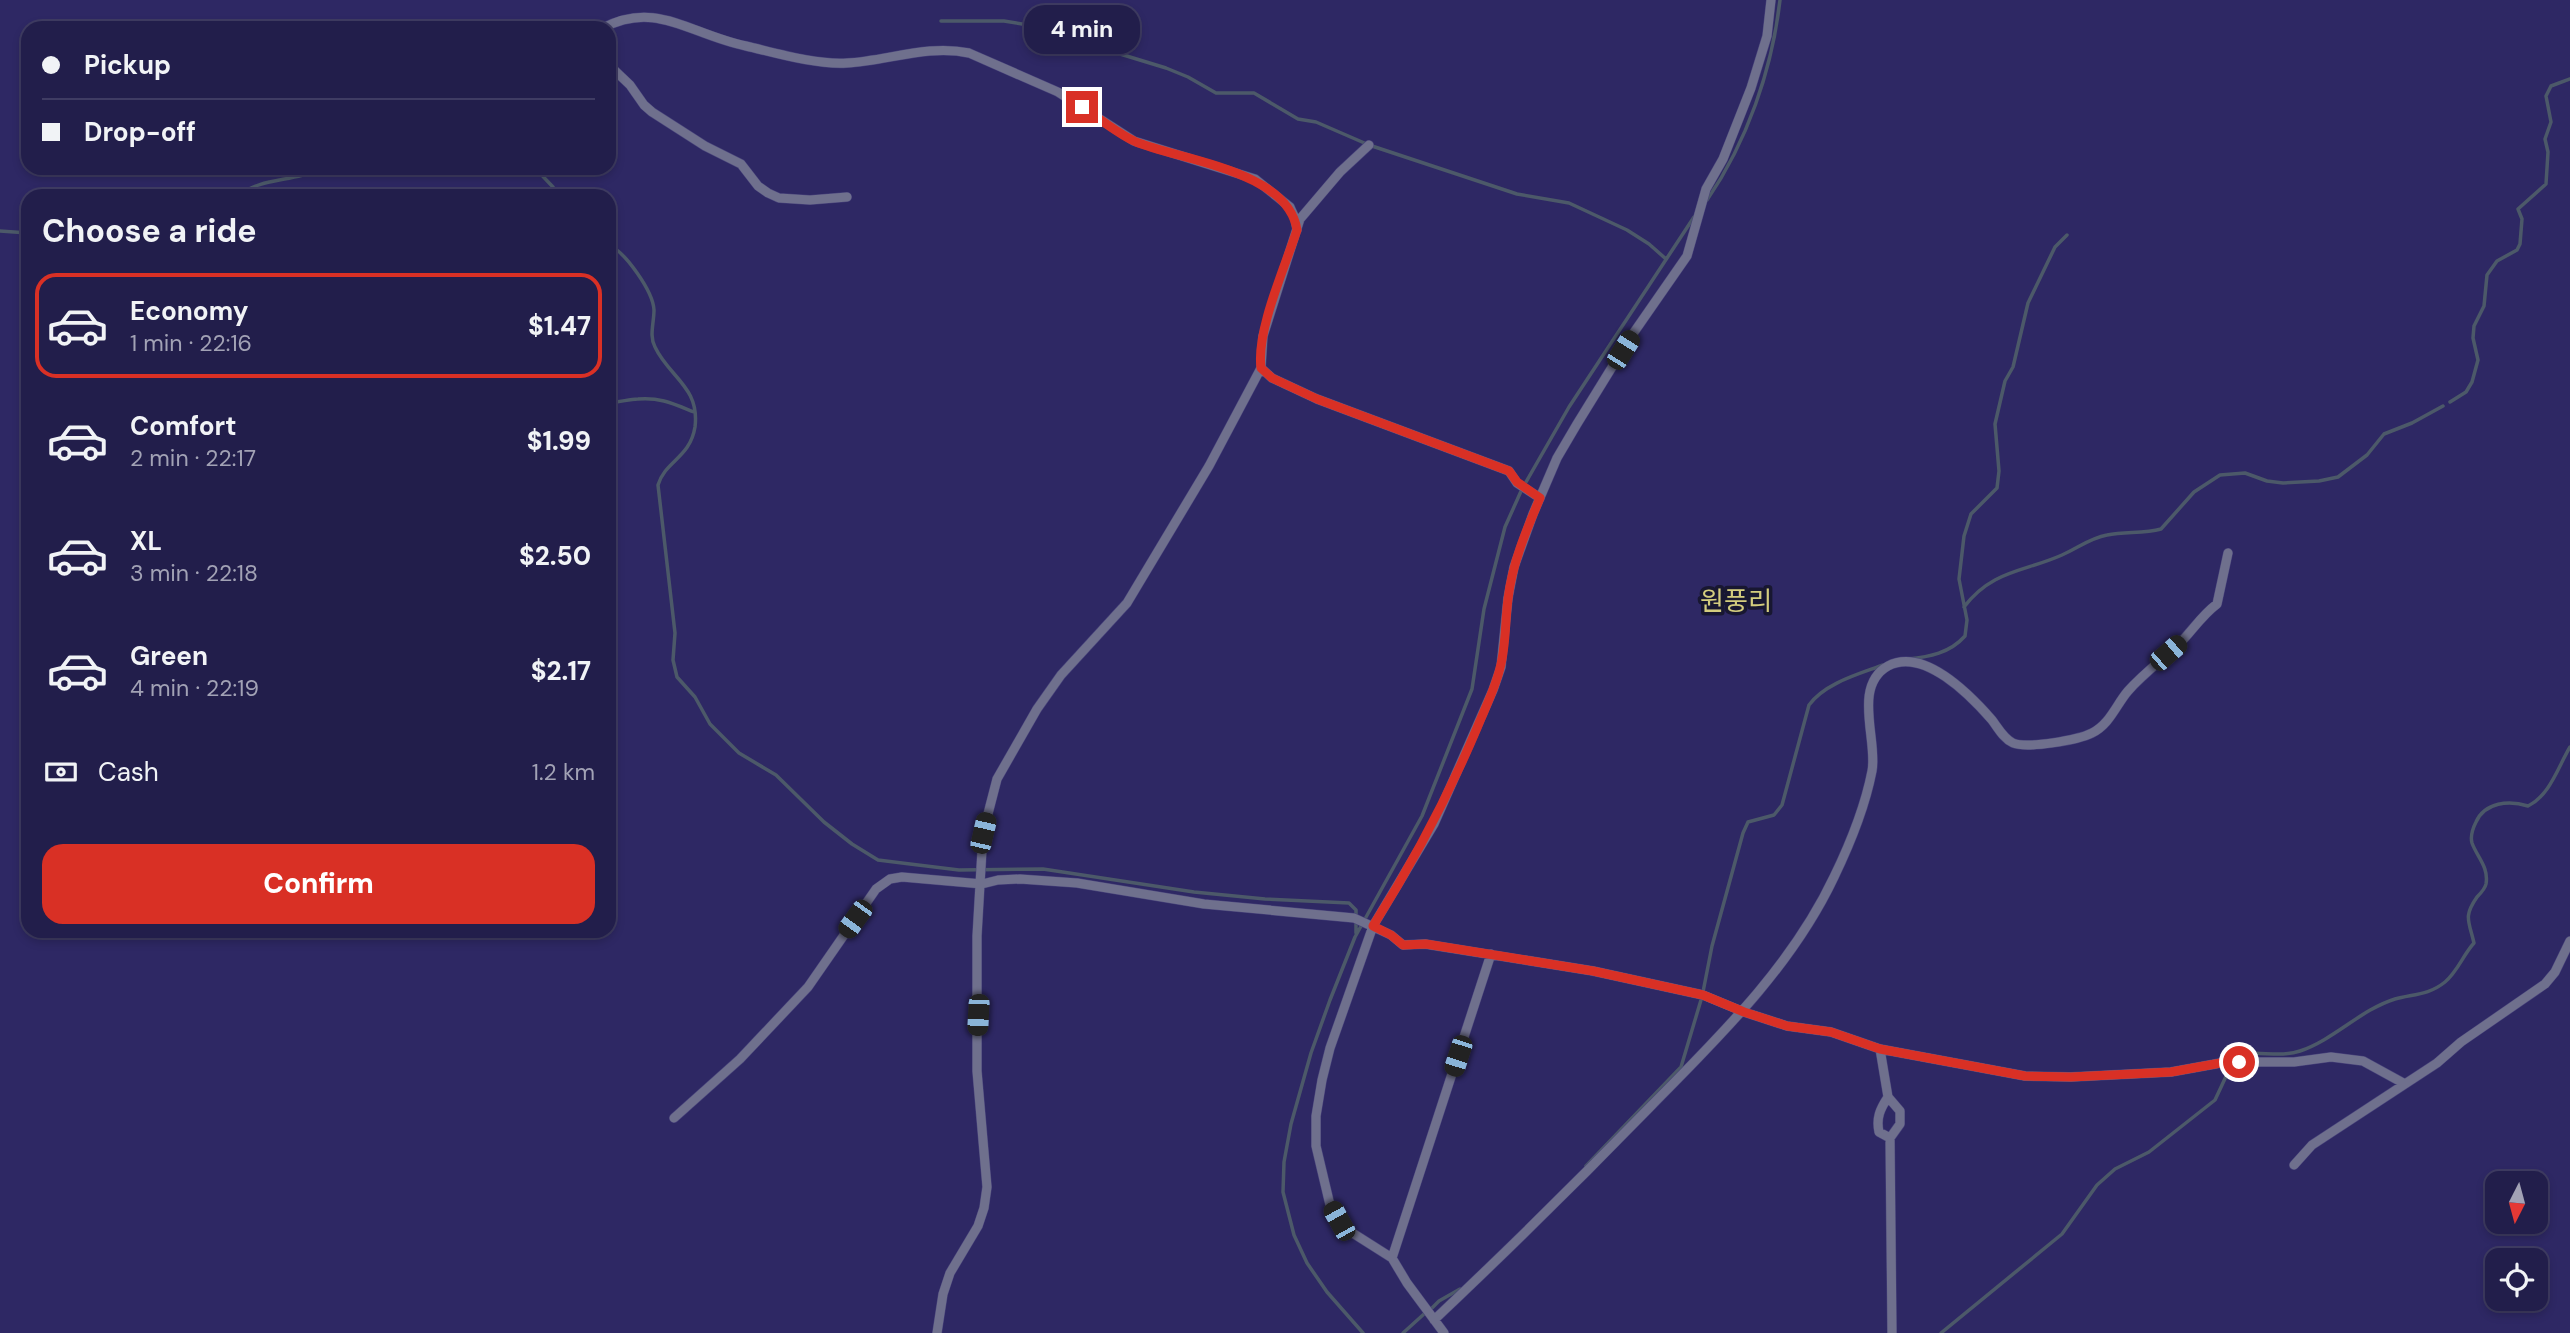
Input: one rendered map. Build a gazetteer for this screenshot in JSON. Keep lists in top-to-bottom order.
{
  "districts": ["원풍리"],
  "north": "bottom",
  "page": {
    "bubble": "4 min",
    "banner": ["Pickup", "Drop-off"],
    "heading": "Choose a ride",
    "list": [
      {
        "name": "Economy",
        "note": "1 min · 22:16",
        "value": "$1.47"
      },
      {
        "name": "Comfort",
        "note": "2 min · 22:17",
        "value": "$1.99"
      },
      {
        "name": "XL",
        "note": "3 min · 22:18",
        "value": "$2.50"
      },
      {
        "name": "Green",
        "note": "4 min · 22:19",
        "value": "$2.17"
      }
    ],
    "pay": ["Cash", "1.2 km"],
    "buttons": "Confirm"
  }
}
